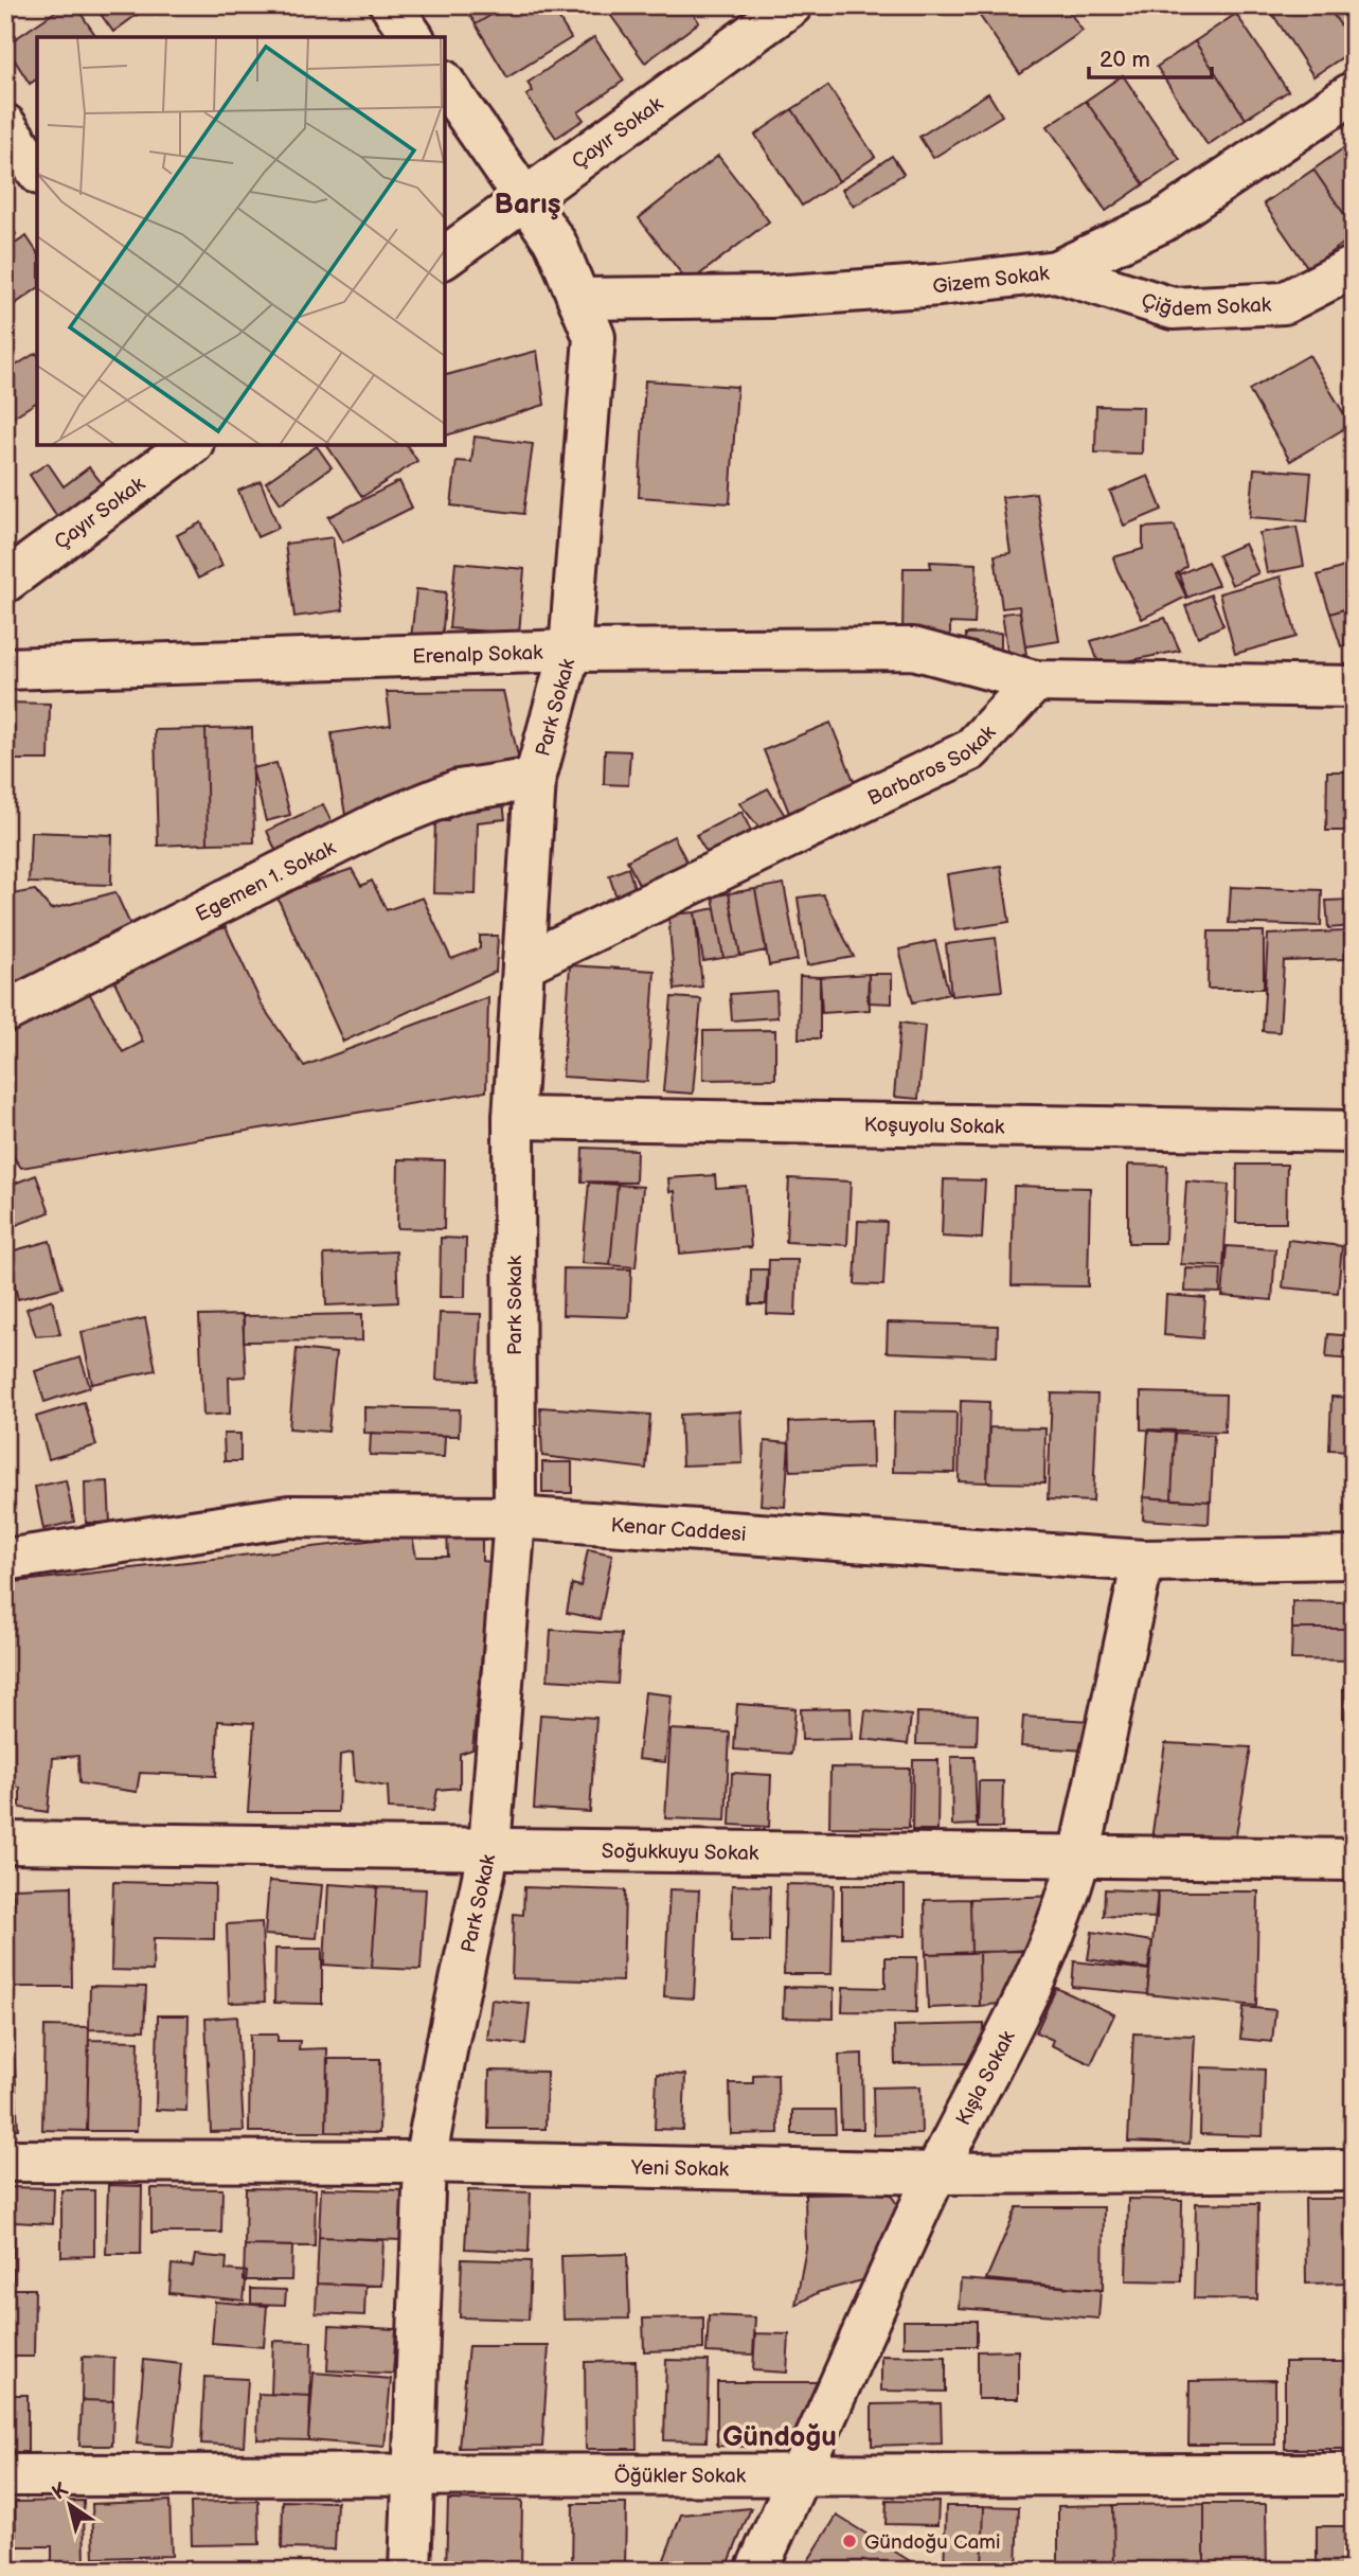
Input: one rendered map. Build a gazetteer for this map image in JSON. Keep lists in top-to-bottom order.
{
  "streets": {
    "street": [
      "Çayır Sokak",
      "Gizem Sokak",
      "Çiğdem Sokak",
      "Erenalp Sokak",
      "Park Sokak",
      "Barbaros Sokak",
      "Egemen 1. Sokak",
      "Koşuyolu Sokak",
      "Kenar Caddesi",
      "Soğukkuyu Sokak",
      "Kışla Sokak",
      "Yeni Sokak",
      "Öğükler Sokak"
    ]
  },
  "crossings": [
    ["Çayır Sokak", "Park Sokak"],
    ["Gizem Sokak", "Çiğdem Sokak"],
    ["Gizem Sokak", "Park Sokak"],
    ["Erenalp Sokak", "Park Sokak"],
    ["Erenalp Sokak", "Barbaros Sokak"],
    ["Park Sokak", "Barbaros Sokak"],
    ["Park Sokak", "Egemen 1. Sokak"],
    ["Park Sokak", "Koşuyolu Sokak"],
    ["Park Sokak", "Kenar Caddesi"],
    ["Park Sokak", "Soğukkuyu Sokak"],
    ["Park Sokak", "Yeni Sokak"],
    ["Park Sokak", "Öğükler Sokak"],
    ["Kenar Caddesi", "Kışla Sokak"],
    ["Soğukkuyu Sokak", "Kışla Sokak"],
    ["Kışla Sokak", "Yeni Sokak"],
    ["Kışla Sokak", "Öğükler Sokak"]
  ],
  "districts": ["Barış", "Gündoğu"],
  "places": ["Gündoğu Cami"],
  "scale_bar": "20 m",
  "north": "top left"
}
